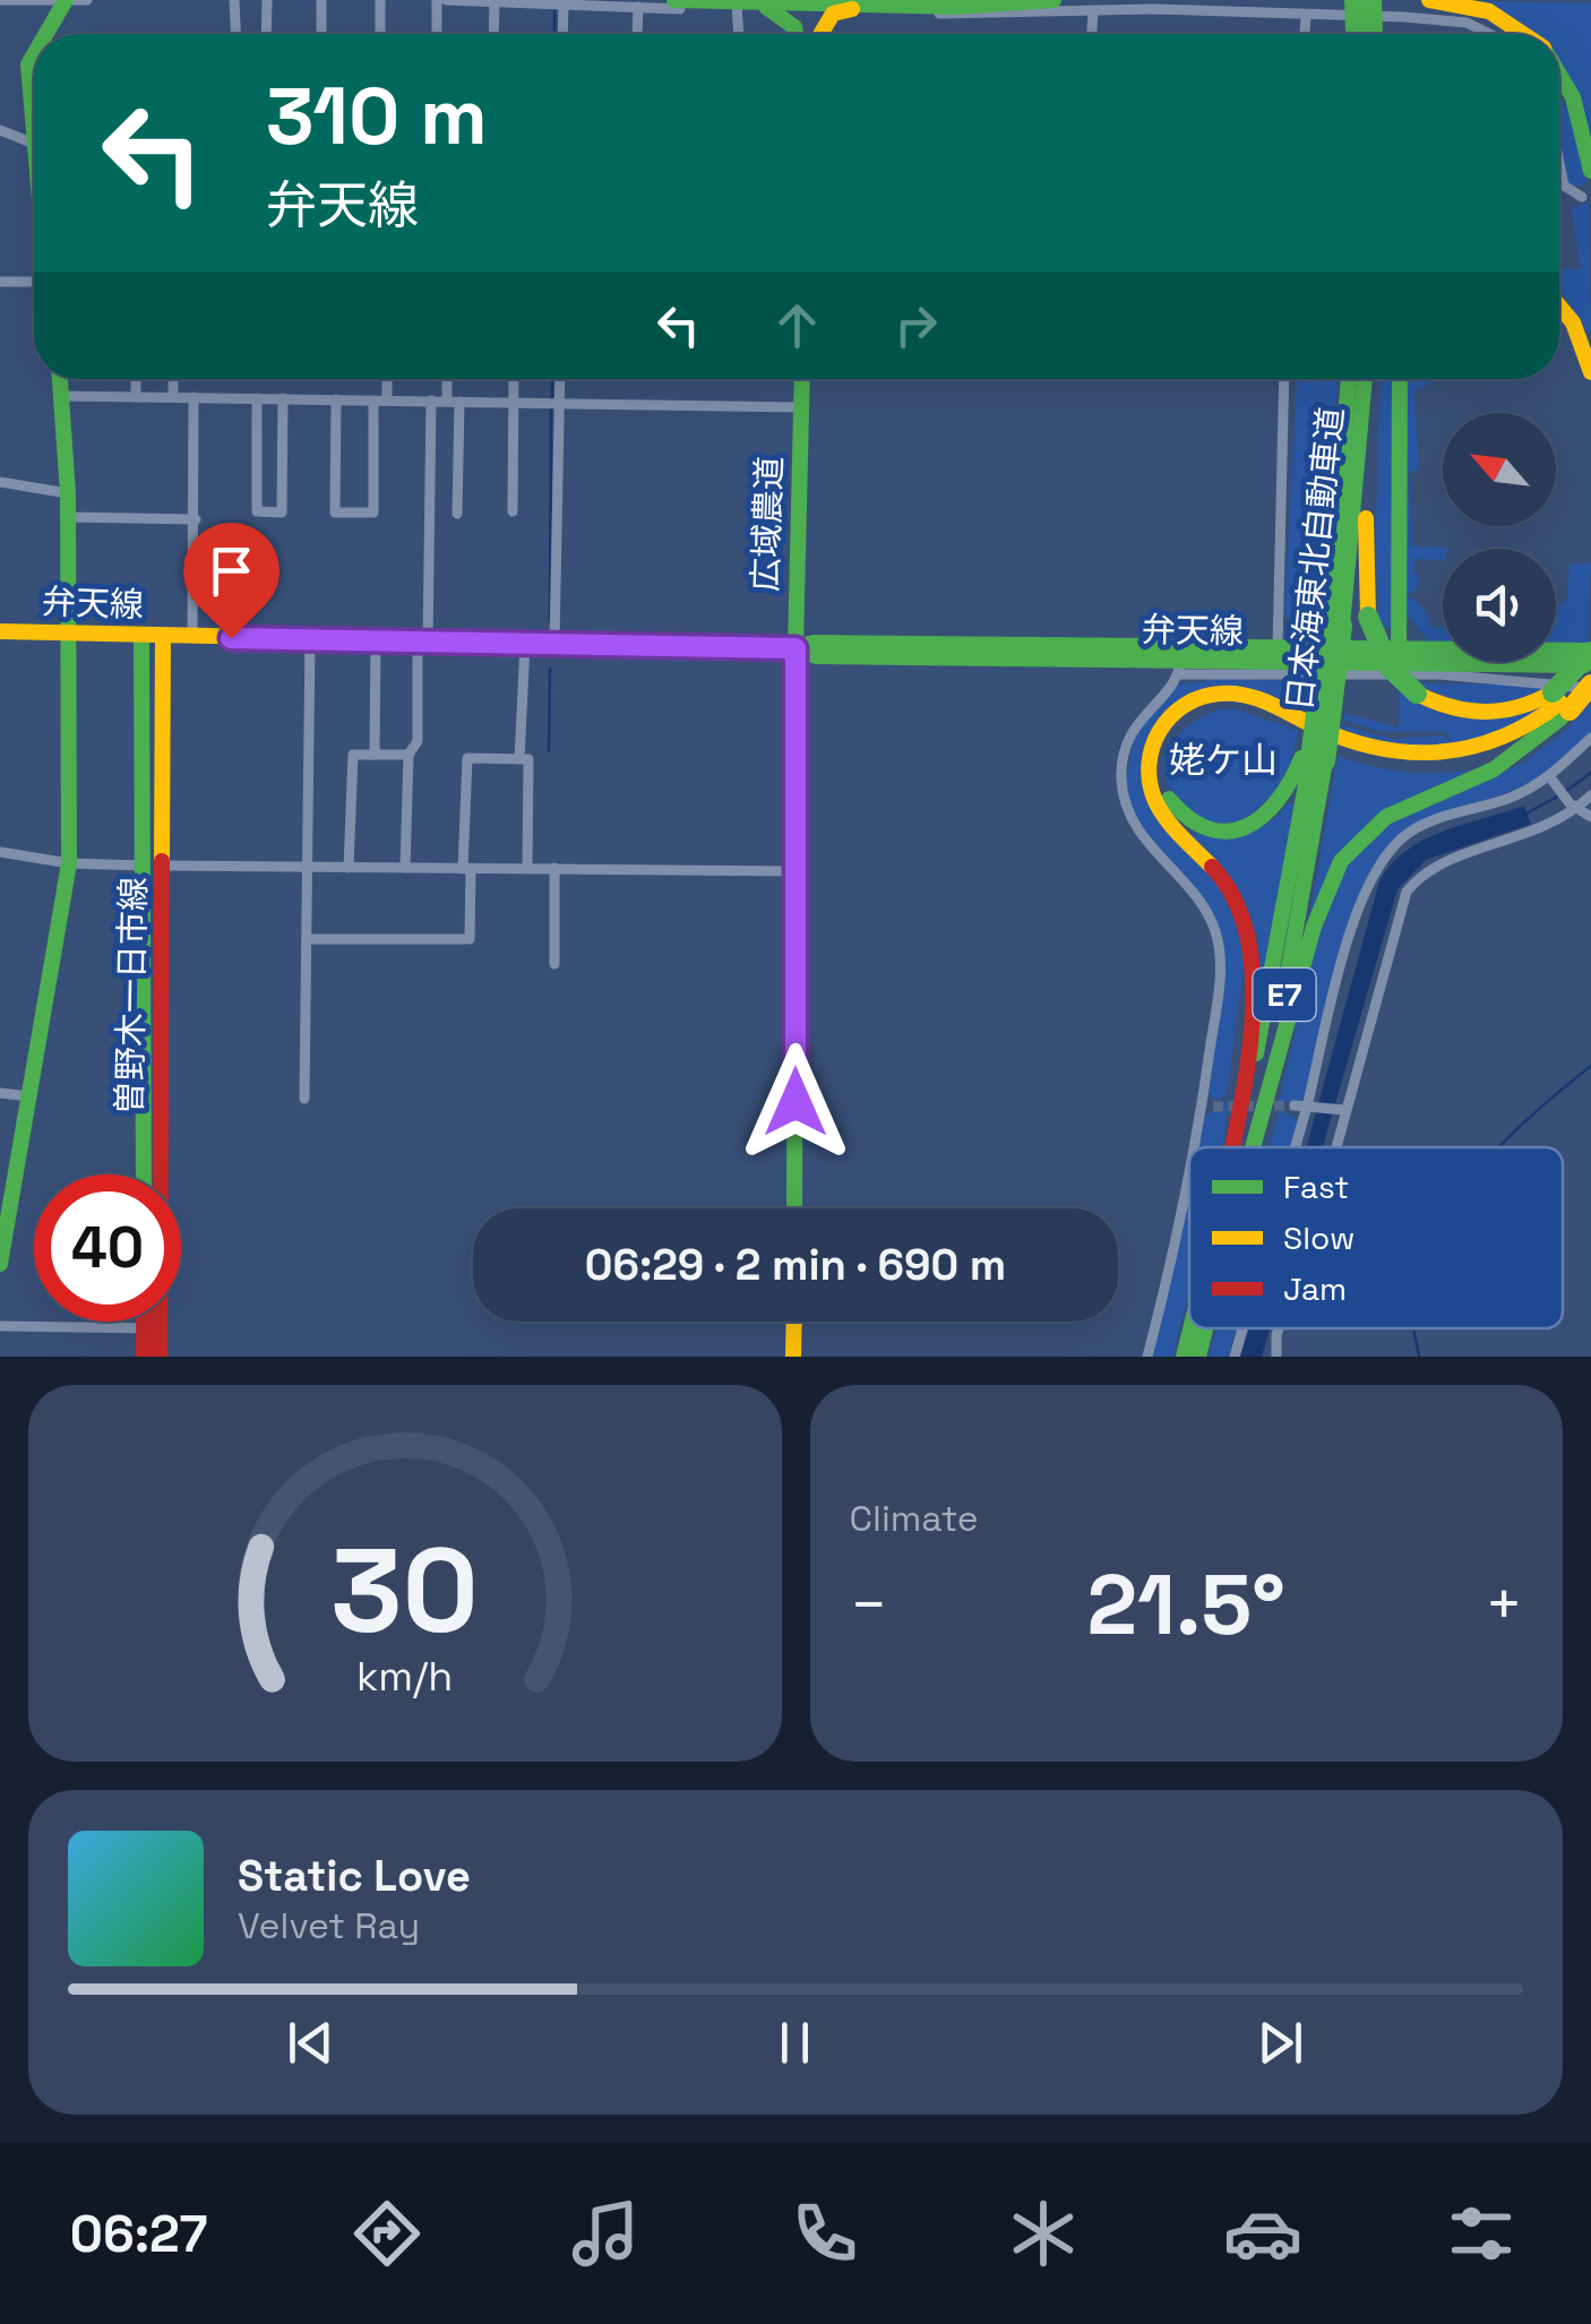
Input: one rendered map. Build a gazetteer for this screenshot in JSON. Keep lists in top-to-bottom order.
{
  "streets": {
    "main road": [
      "広域農道",
      "日本海東北自動車道",
      "弁天線",
      "E7",
      "曽野木一日市線"
    ]
  },
  "crossings": [
    ["広域農道", "弁天線"],
    ["弁天線", "曽野木一日市線"]
  ],
  "districts": ["姥ケ山"],
  "legend": ["Fast", "Slow", "Jam"],
  "north": "top left",
  "page": {
    "turn": ["310 m", "弁天線"],
    "limit": "40",
    "trip": "06:29 · 2 min · 690 m",
    "tile": "Climate",
    "heat": ["−", "21.5°", "+"],
    "song": ["Static Love", "Velvet Ray"],
    "tabs": "06:27",
    "gauge": ["30", "km/h"]
  }
}
